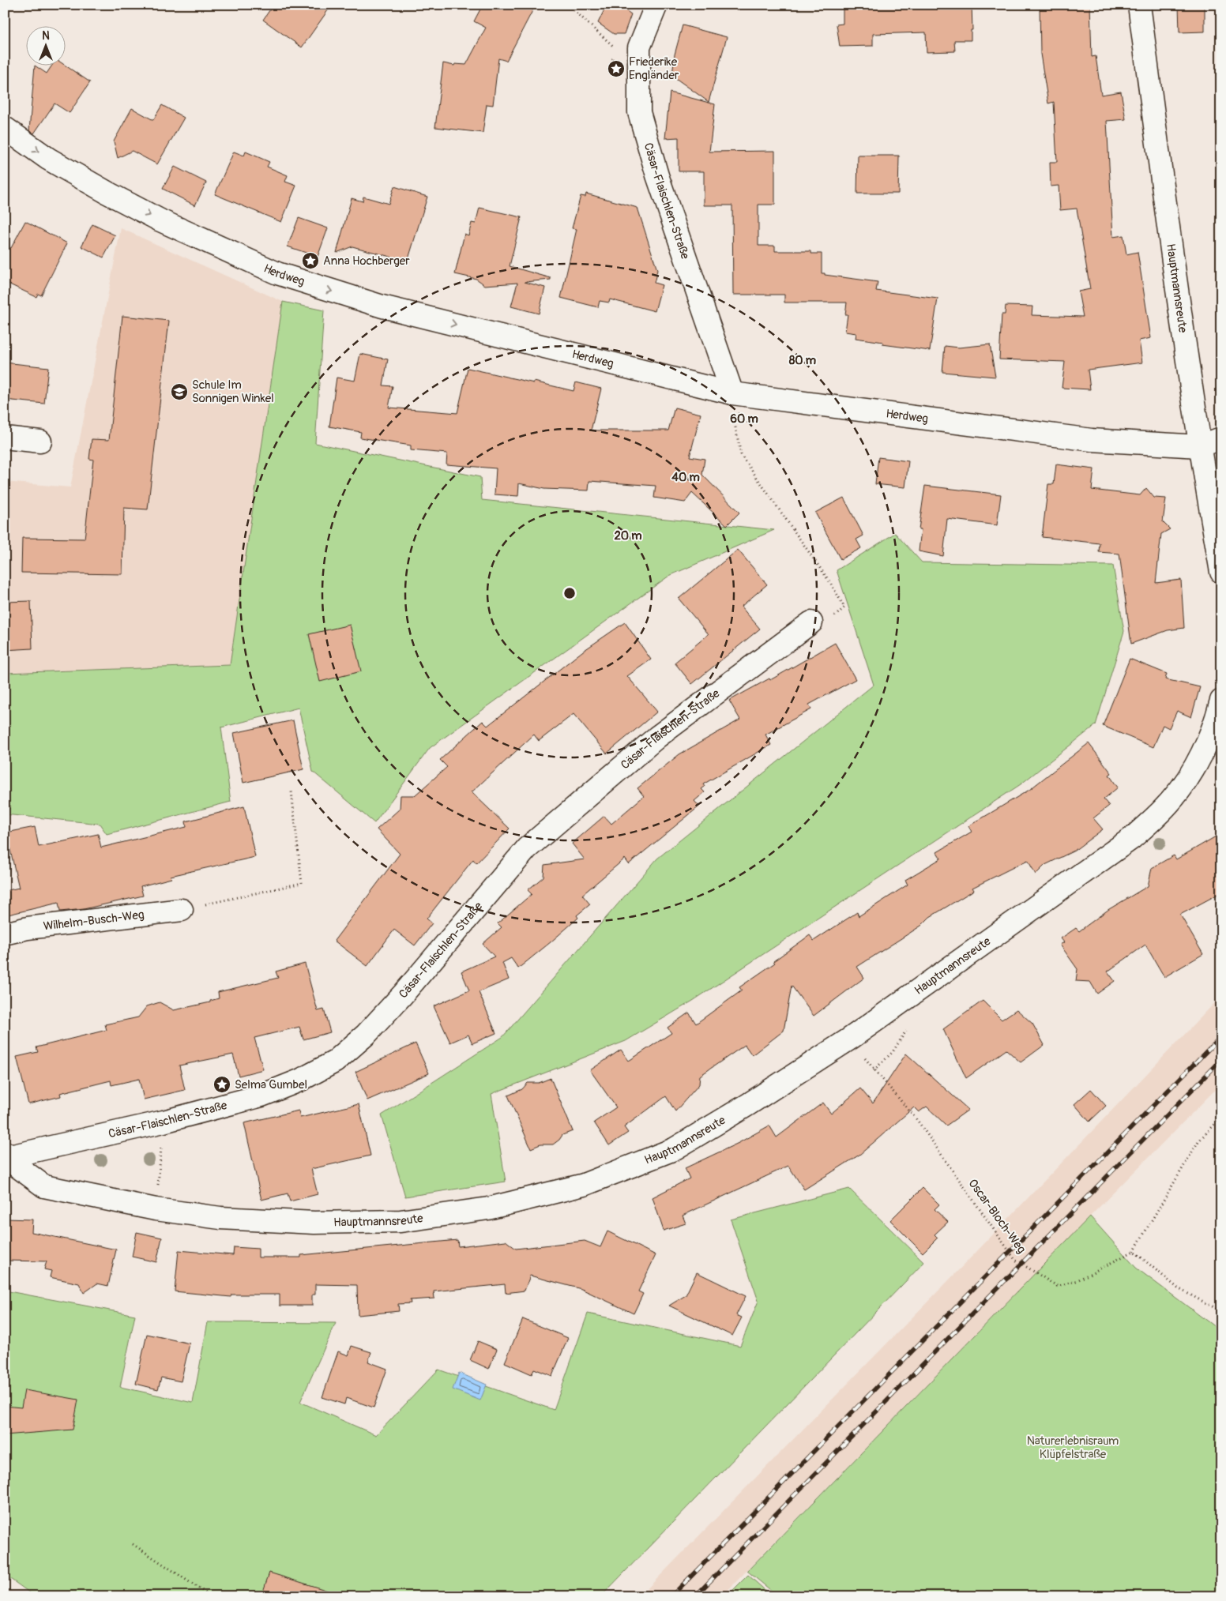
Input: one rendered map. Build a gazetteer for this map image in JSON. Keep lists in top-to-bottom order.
{
  "streets": {
    "street": [
      "Cäsar-Flaischlen-Straße",
      "Herdweg",
      "Hauptmannsreute",
      "Wilhelm-Busch-Weg"
    ],
    "path": ["Oscar-Bloch-Weg"]
  },
  "crossings": [
    ["Cäsar-Flaischlen-Straße", "Herdweg"],
    ["Cäsar-Flaischlen-Straße", "Hauptmannsreute"],
    ["Herdweg", "Hauptmannsreute"]
  ],
  "one_way": ["Herdweg"],
  "parks": ["Naturerlebnisraum Klüpfelstraße"],
  "places": {
    "place": ["Friederike Engländer", "Anna Hochberger", "Selma Gumbel"],
    "school or university": ["Schule Im Sonnigen Winkel"]
  },
  "north": "top",
  "rings": [
    "80 m",
    "60 m",
    "40 m",
    "20 m"
  ]
}
